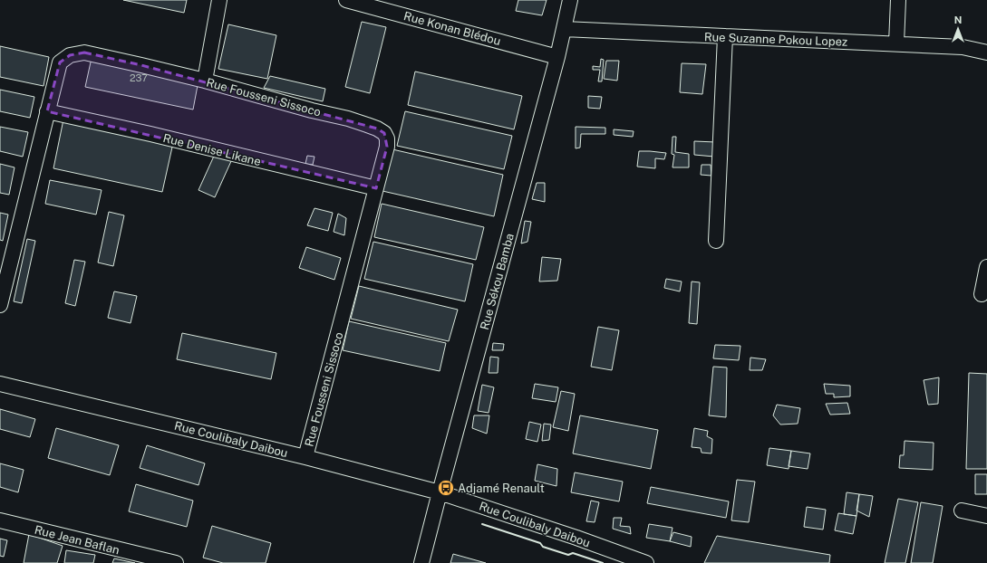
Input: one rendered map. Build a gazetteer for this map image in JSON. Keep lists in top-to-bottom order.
{
  "streets": {
    "street": [
      "Rue Konan Blédou",
      "Rue Suzanne Pokou Lopez",
      "Rue Fousseni Sissoco",
      "Rue Denise Likane",
      "Rue Sékou Bamba",
      "Rue Coulibaly Daibou",
      "Rue Jean Baflan"
    ]
  },
  "crossings": [
    ["Rue Konan Blédou", "Rue Sékou Bamba"],
    ["Rue Suzanne Pokou Lopez", "Rue Sékou Bamba"],
    ["Rue Fousseni Sissoco", "Rue Denise Likane"],
    ["Rue Fousseni Sissoco", "Rue Coulibaly Daibou"],
    ["Rue Sékou Bamba", "Rue Coulibaly Daibou"]
  ],
  "places": {
    "bus stop": ["Adjamé Renault"]
  },
  "house_numbers": ["237"],
  "north": "top"
}
